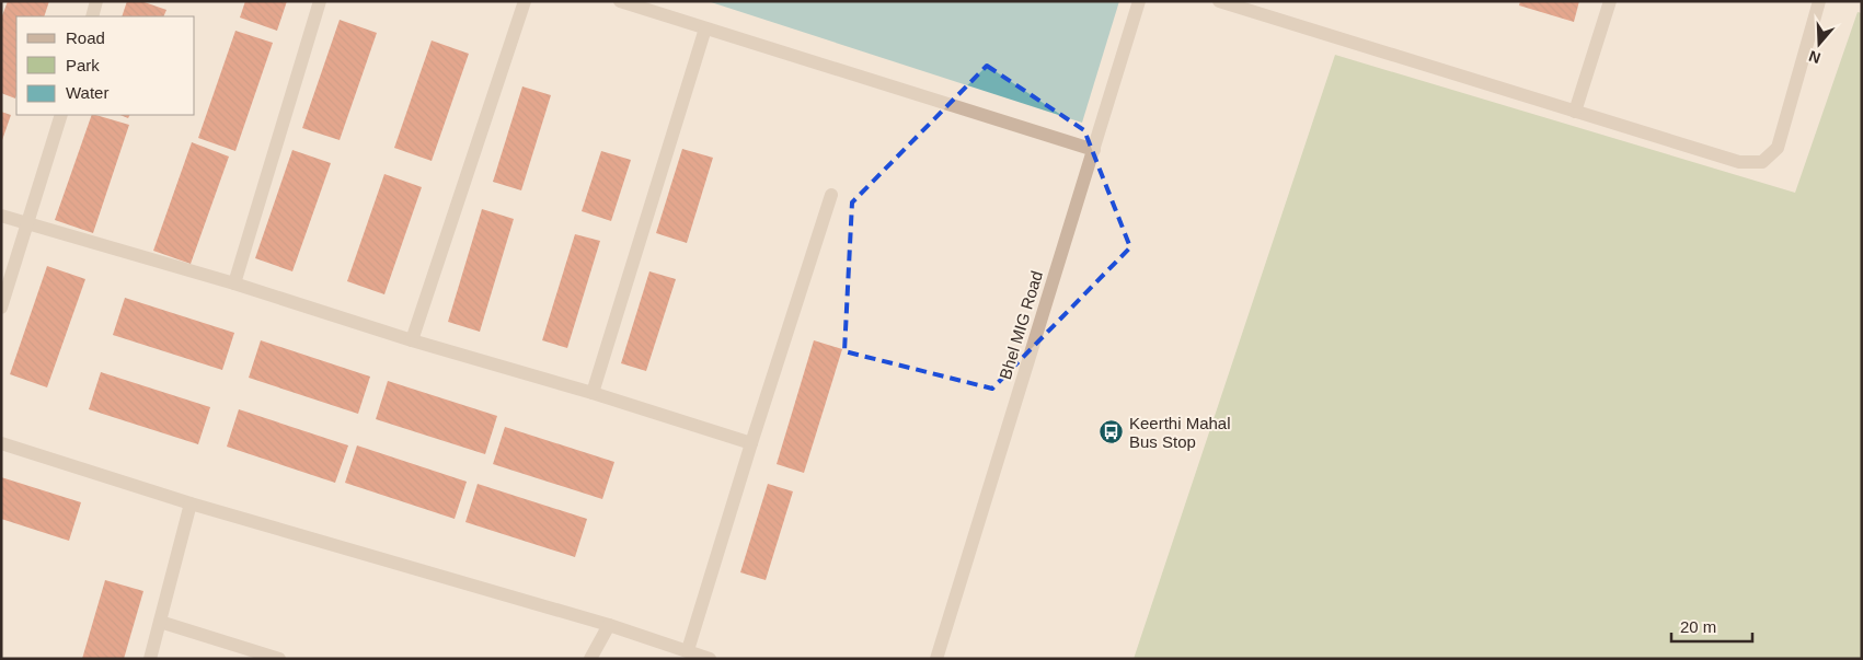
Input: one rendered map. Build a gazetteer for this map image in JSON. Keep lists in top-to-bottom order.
{
  "streets": {
    "street": ["Bhel MIG Road"]
  },
  "places": {
    "bus stop": ["Keerthi Mahal Bus Stop"]
  },
  "legend": ["Road", "Park", "Water"],
  "scale_bar": "20 m",
  "north": "bottom"
}
